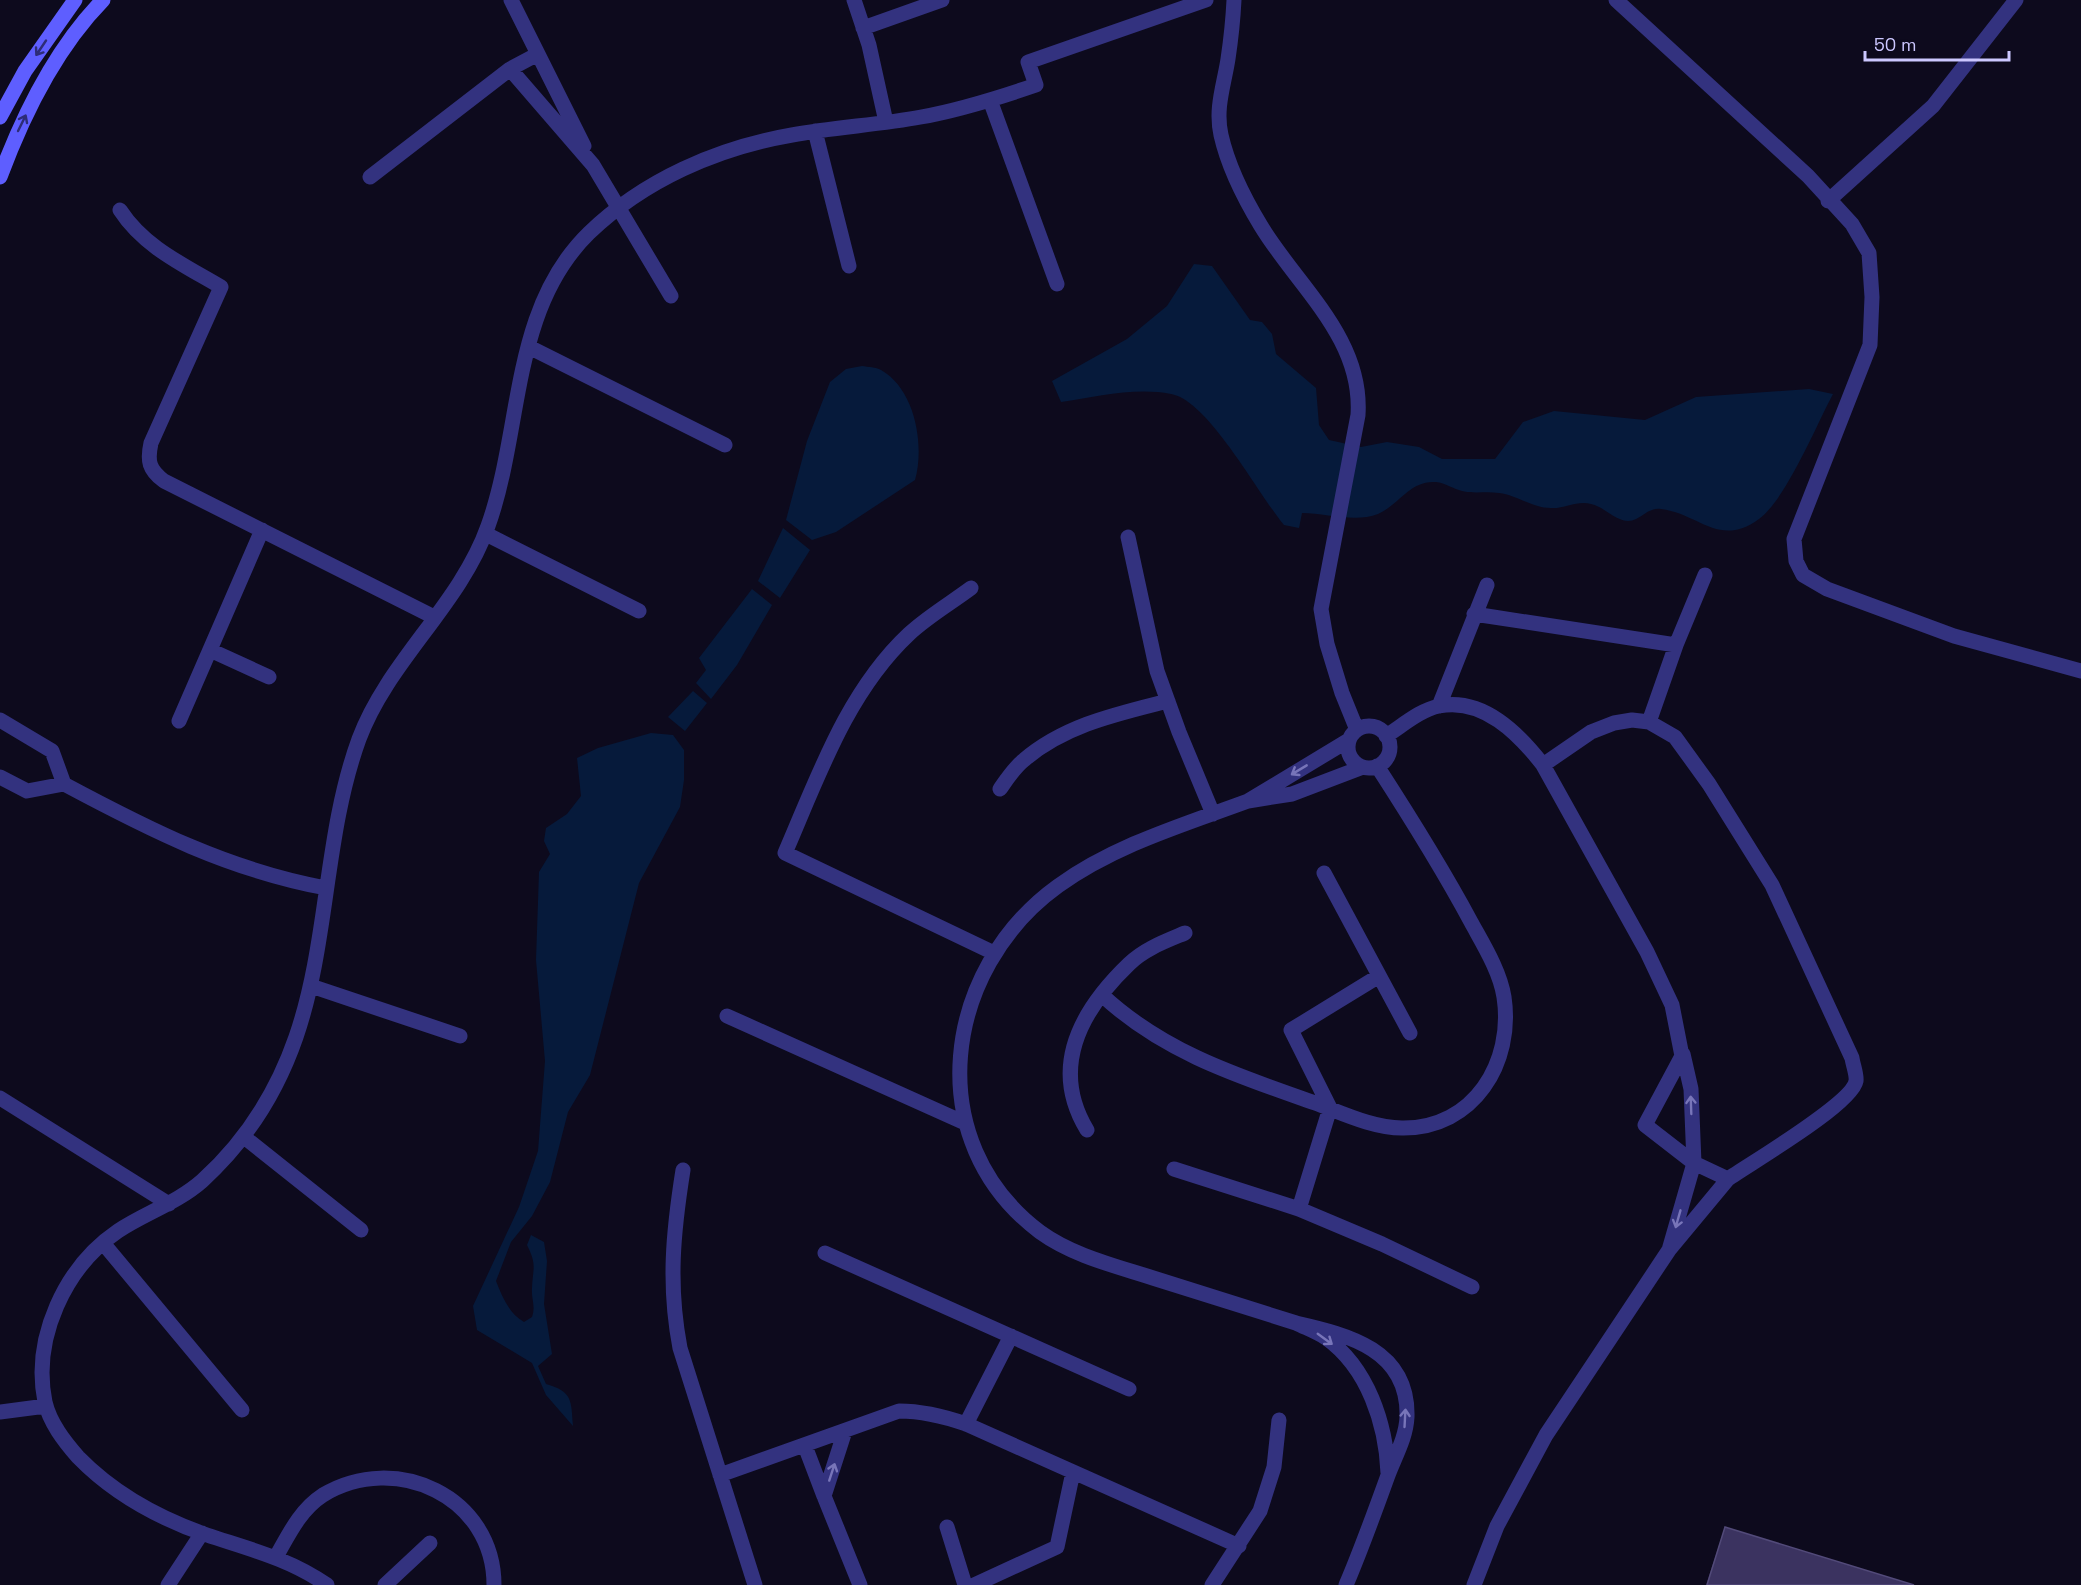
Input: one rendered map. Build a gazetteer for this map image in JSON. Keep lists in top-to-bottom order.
{
  "scale_bar": "50 m"
}
